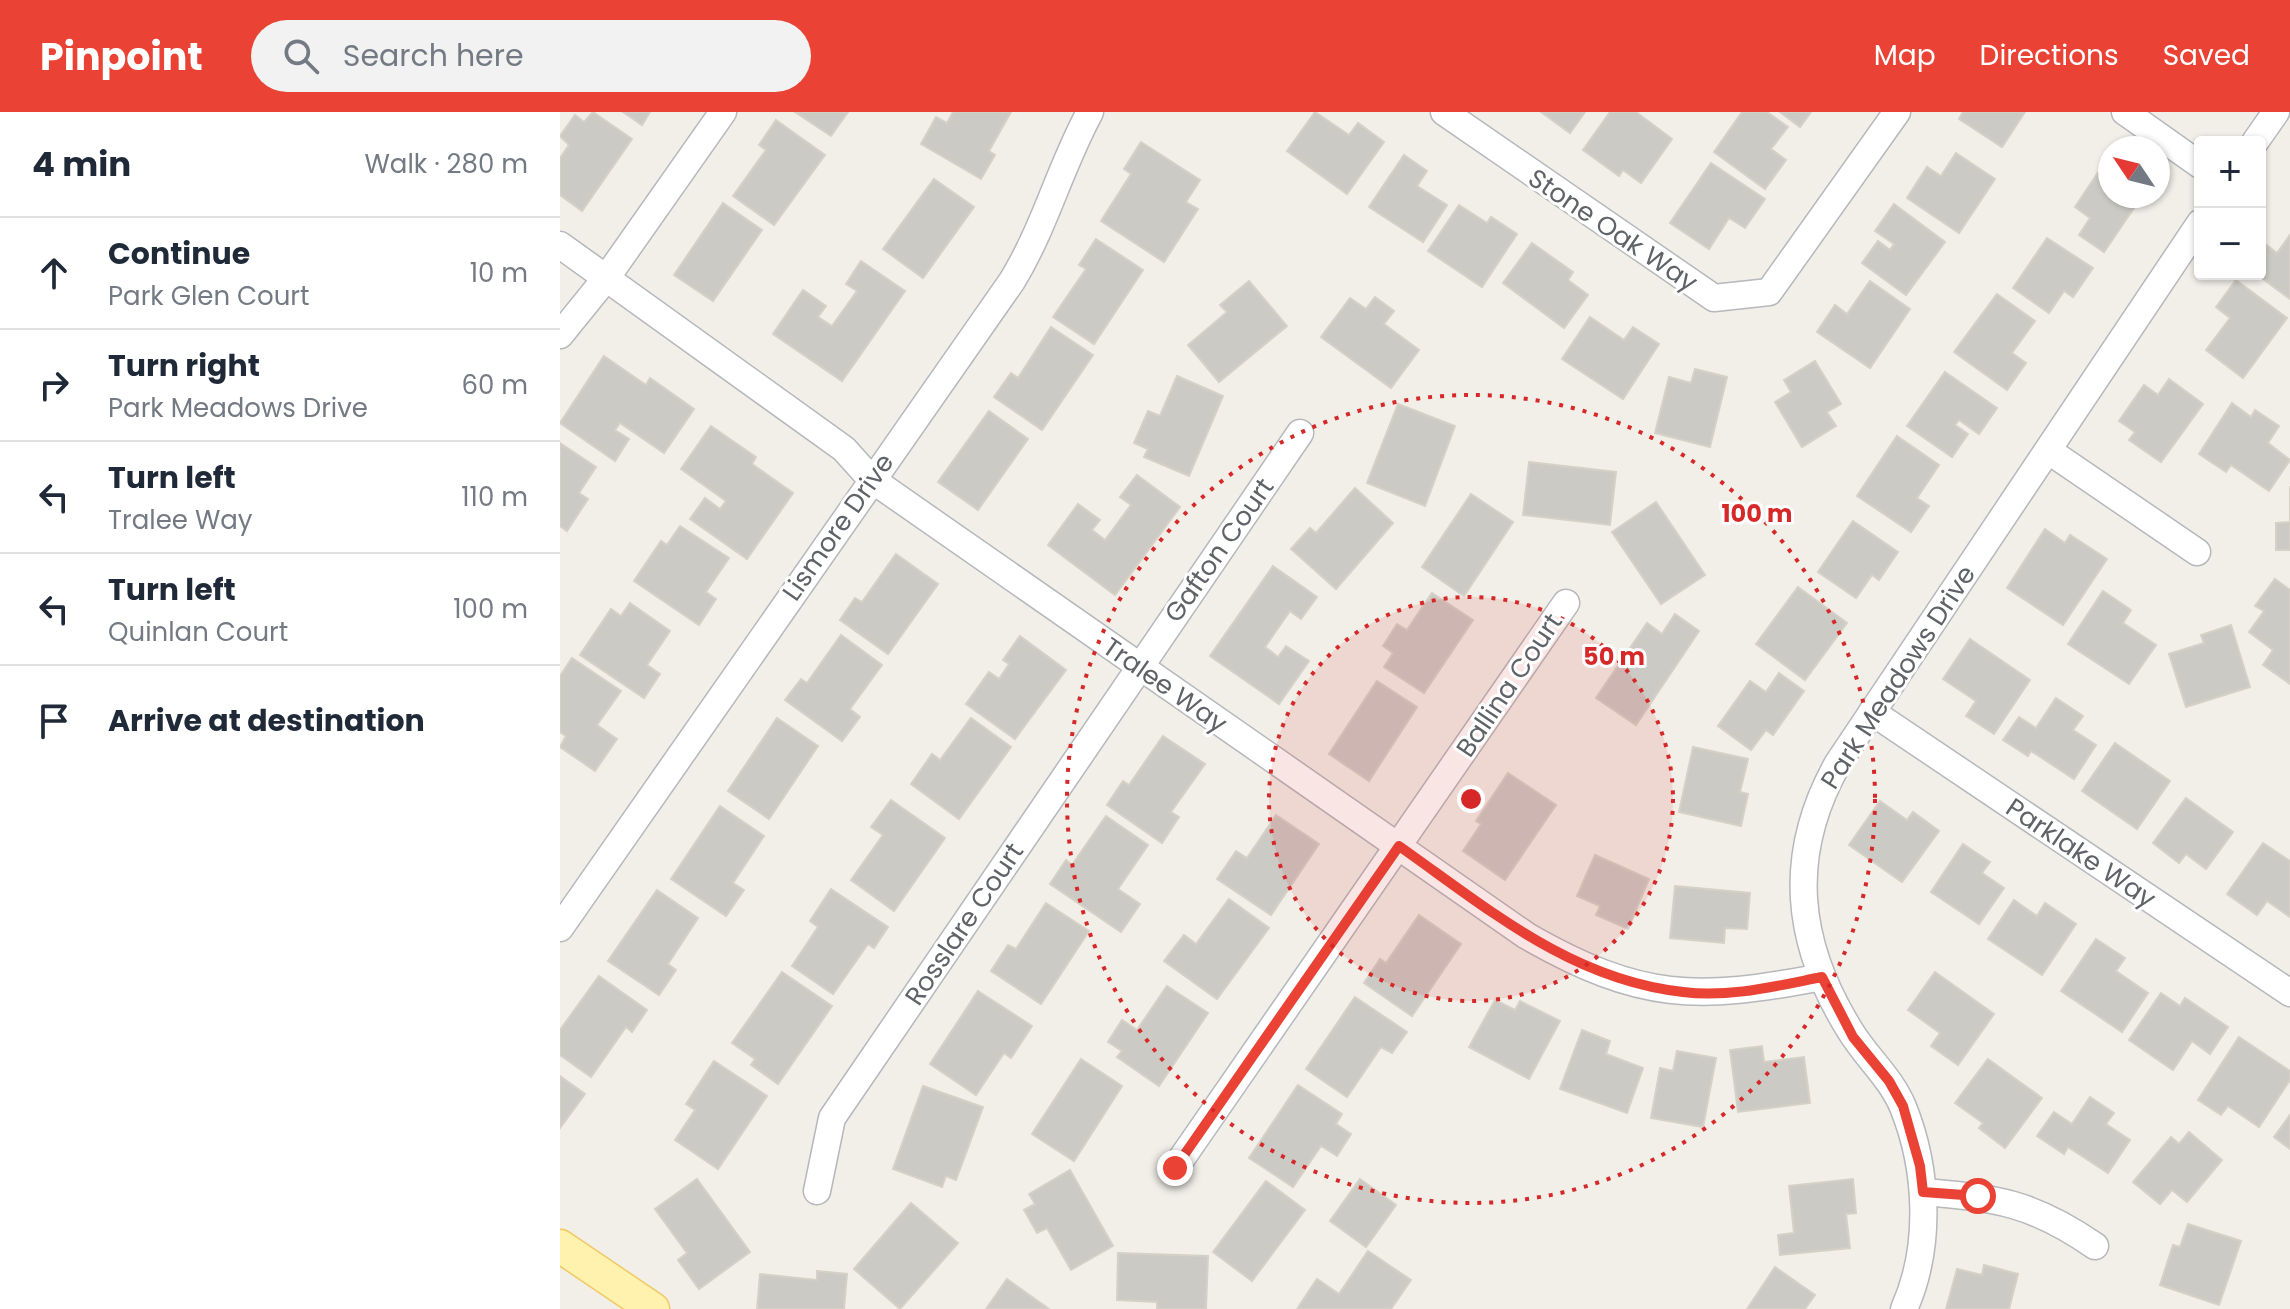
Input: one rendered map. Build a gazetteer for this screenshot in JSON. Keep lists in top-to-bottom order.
{
  "streets": {
    "street": [
      "Stone Oak Way",
      "Lismore Drive",
      "Gafton Court",
      "Park Meadows Drive",
      "Tralee Way",
      "Ballina Court",
      "Parklake Way",
      "Rosslare Court"
    ]
  },
  "crossings": [
    ["Lismore Drive", "Tralee Way"],
    ["Gafton Court", "Tralee Way"],
    ["Gafton Court", "Rosslare Court"],
    ["Park Meadows Drive", "Tralee Way"],
    ["Park Meadows Drive", "Parklake Way"],
    ["Tralee Way", "Ballina Court"],
    ["Tralee Way", "Rosslare Court"]
  ],
  "north": "top left",
  "page": {
    "header": "Pinpoint",
    "search": "Search here",
    "nav": ["Map", "Directions", "Saved"],
    "heading": ["4 min", "Walk · 280 m"],
    "map_buttons": ["+", "−"],
    "list": [
      ["Continue", "Park Glen Court", "10 m"],
      ["Turn right", "Park Meadows Drive", "60 m"],
      ["Turn left", "Tralee Way", "110 m"],
      ["Turn left", "Quinlan Court", "100 m"],
      "Arrive at destination"
    ]
  },
  "rings": ["100 m", "50 m"]
}
